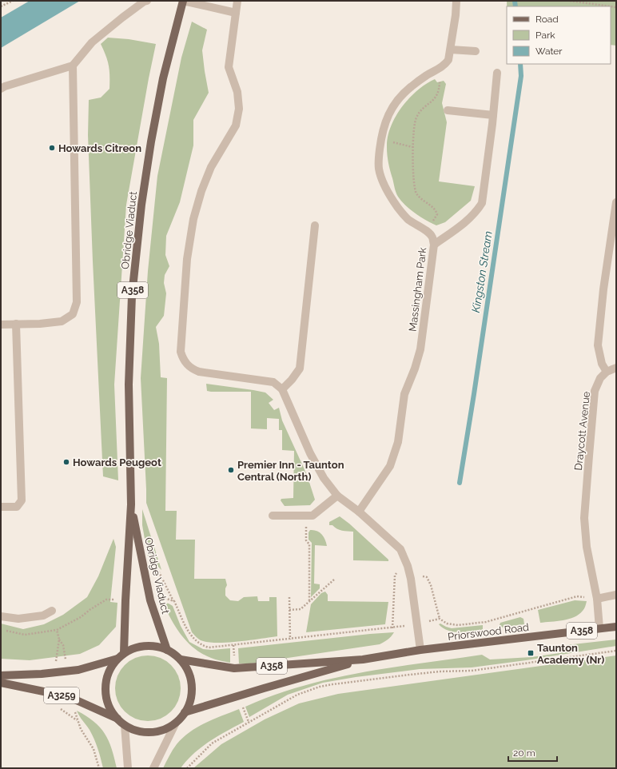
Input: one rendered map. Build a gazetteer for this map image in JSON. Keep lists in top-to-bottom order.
{
  "streets": {
    "main road": [
      "Obridge Viaduct",
      "A358",
      "Priorswood Road",
      "A3259"
    ],
    "street": ["Massingham Park", "Draycott Avenue"]
  },
  "crossings": [
    ["Obridge Viaduct", "Priorswood Road"],
    ["Draycott Avenue", "Priorswood Road"]
  ],
  "water": ["Kingston Stream"],
  "places": {
    "other": ["Howards Citreon", "Howards Peugeot", "Premier Inn - Taunton Central (North)"],
    "transit": ["Taunton Academy (Nr)"]
  },
  "legend": ["Road", "Park", "Water"],
  "scale_bar": "20 m"
}
